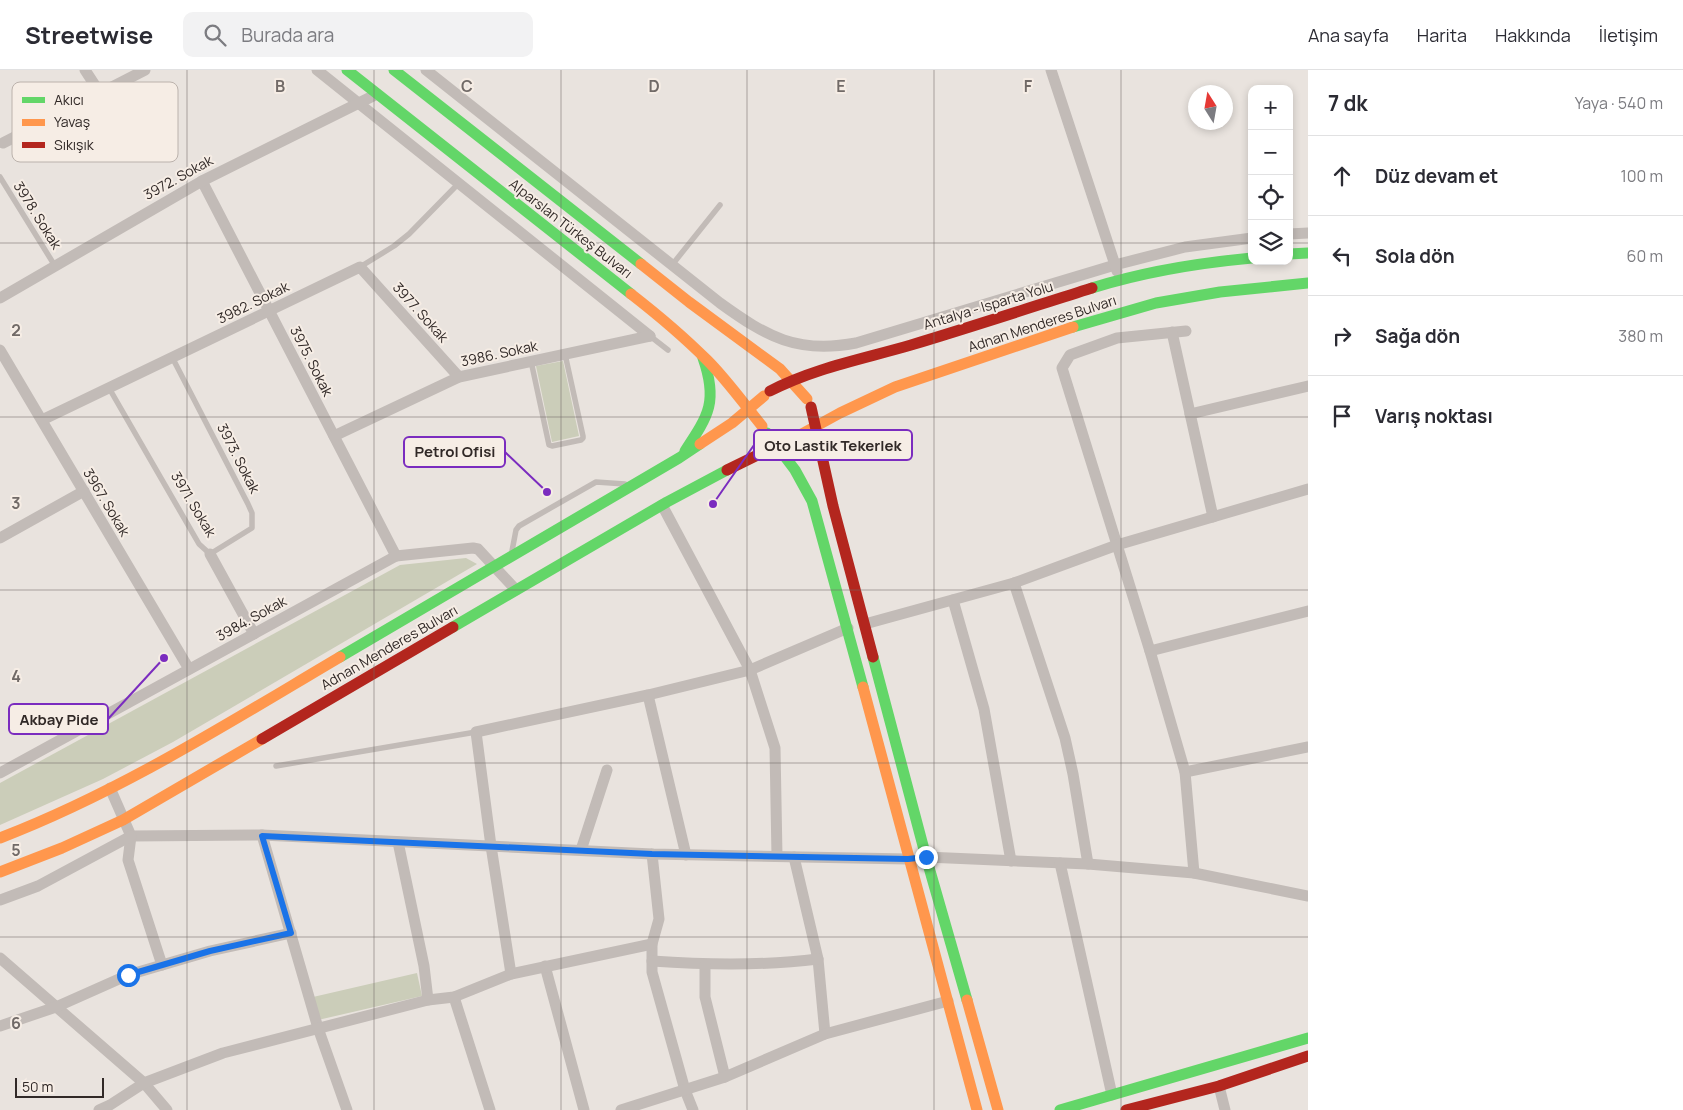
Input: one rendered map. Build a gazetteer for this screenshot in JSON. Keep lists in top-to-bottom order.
{
  "streets": {
    "main road": ["Alparslan Türkeş Bulvarı", "Antalya - Isparta Yolu", "Adnan Menderes Bulvarı"],
    "street": [
      "3972. Sokak",
      "3982. Sokak",
      "3977. Sokak",
      "3986. Sokak",
      "3975. Sokak",
      "3967. Sokak",
      "3971. Sokak",
      "3984. Sokak"
    ],
    "lane": ["3978. Sokak", "3973. Sokak"]
  },
  "crossings": [
    ["3972. Sokak", "3978. Sokak"],
    ["3972. Sokak", "Alparslan Türkeş Bulvarı"],
    ["3972. Sokak", "3975. Sokak"],
    ["Alparslan Türkeş Bulvarı", "Antalya - Isparta Yolu"],
    ["Alparslan Türkeş Bulvarı", "Adnan Menderes Bulvarı"],
    ["3982. Sokak", "3977. Sokak"],
    ["3982. Sokak", "3975. Sokak"],
    ["3982. Sokak", "3973. Sokak"],
    ["3982. Sokak", "3967. Sokak"],
    ["3982. Sokak", "3971. Sokak"],
    ["Antalya - Isparta Yolu", "Adnan Menderes Bulvarı"],
    ["3977. Sokak", "3986. Sokak"],
    ["Adnan Menderes Bulvarı", "3984. Sokak"],
    ["3986. Sokak", "3975. Sokak"],
    ["3975. Sokak", "3984. Sokak"],
    ["3973. Sokak", "3971. Sokak"],
    ["3967. Sokak", "3984. Sokak"],
    ["3971. Sokak", "3984. Sokak"]
  ],
  "places": ["Petrol Ofisi", "Oto Lastik Tekerlek", "Akbay Pide"],
  "legend": ["Akıcı", "Yavaş", "Sıkışık"],
  "scale_bar": "50 m",
  "north": "top",
  "page": {
    "header": "Streetwise",
    "search": "Burada ara",
    "nav": [
      "Ana sayfa",
      "Harita",
      "Hakkında",
      "İletişim"
    ],
    "heading": ["7 dk", "Yaya · 540 m"],
    "map_buttons": ["+", "−"],
    "list": [
      ["Düz devam et", "100 m"],
      ["Sola dön", "60 m"],
      ["Sağa dön", "380 m"],
      "Varış noktası"
    ],
    "scale": "50 m"
  },
  "grid": {
    "columns": [
      "B",
      "C",
      "D",
      "E",
      "F"
    ],
    "rows": [
      "2",
      "3",
      "4",
      "5",
      "6"
    ]
  }
}
